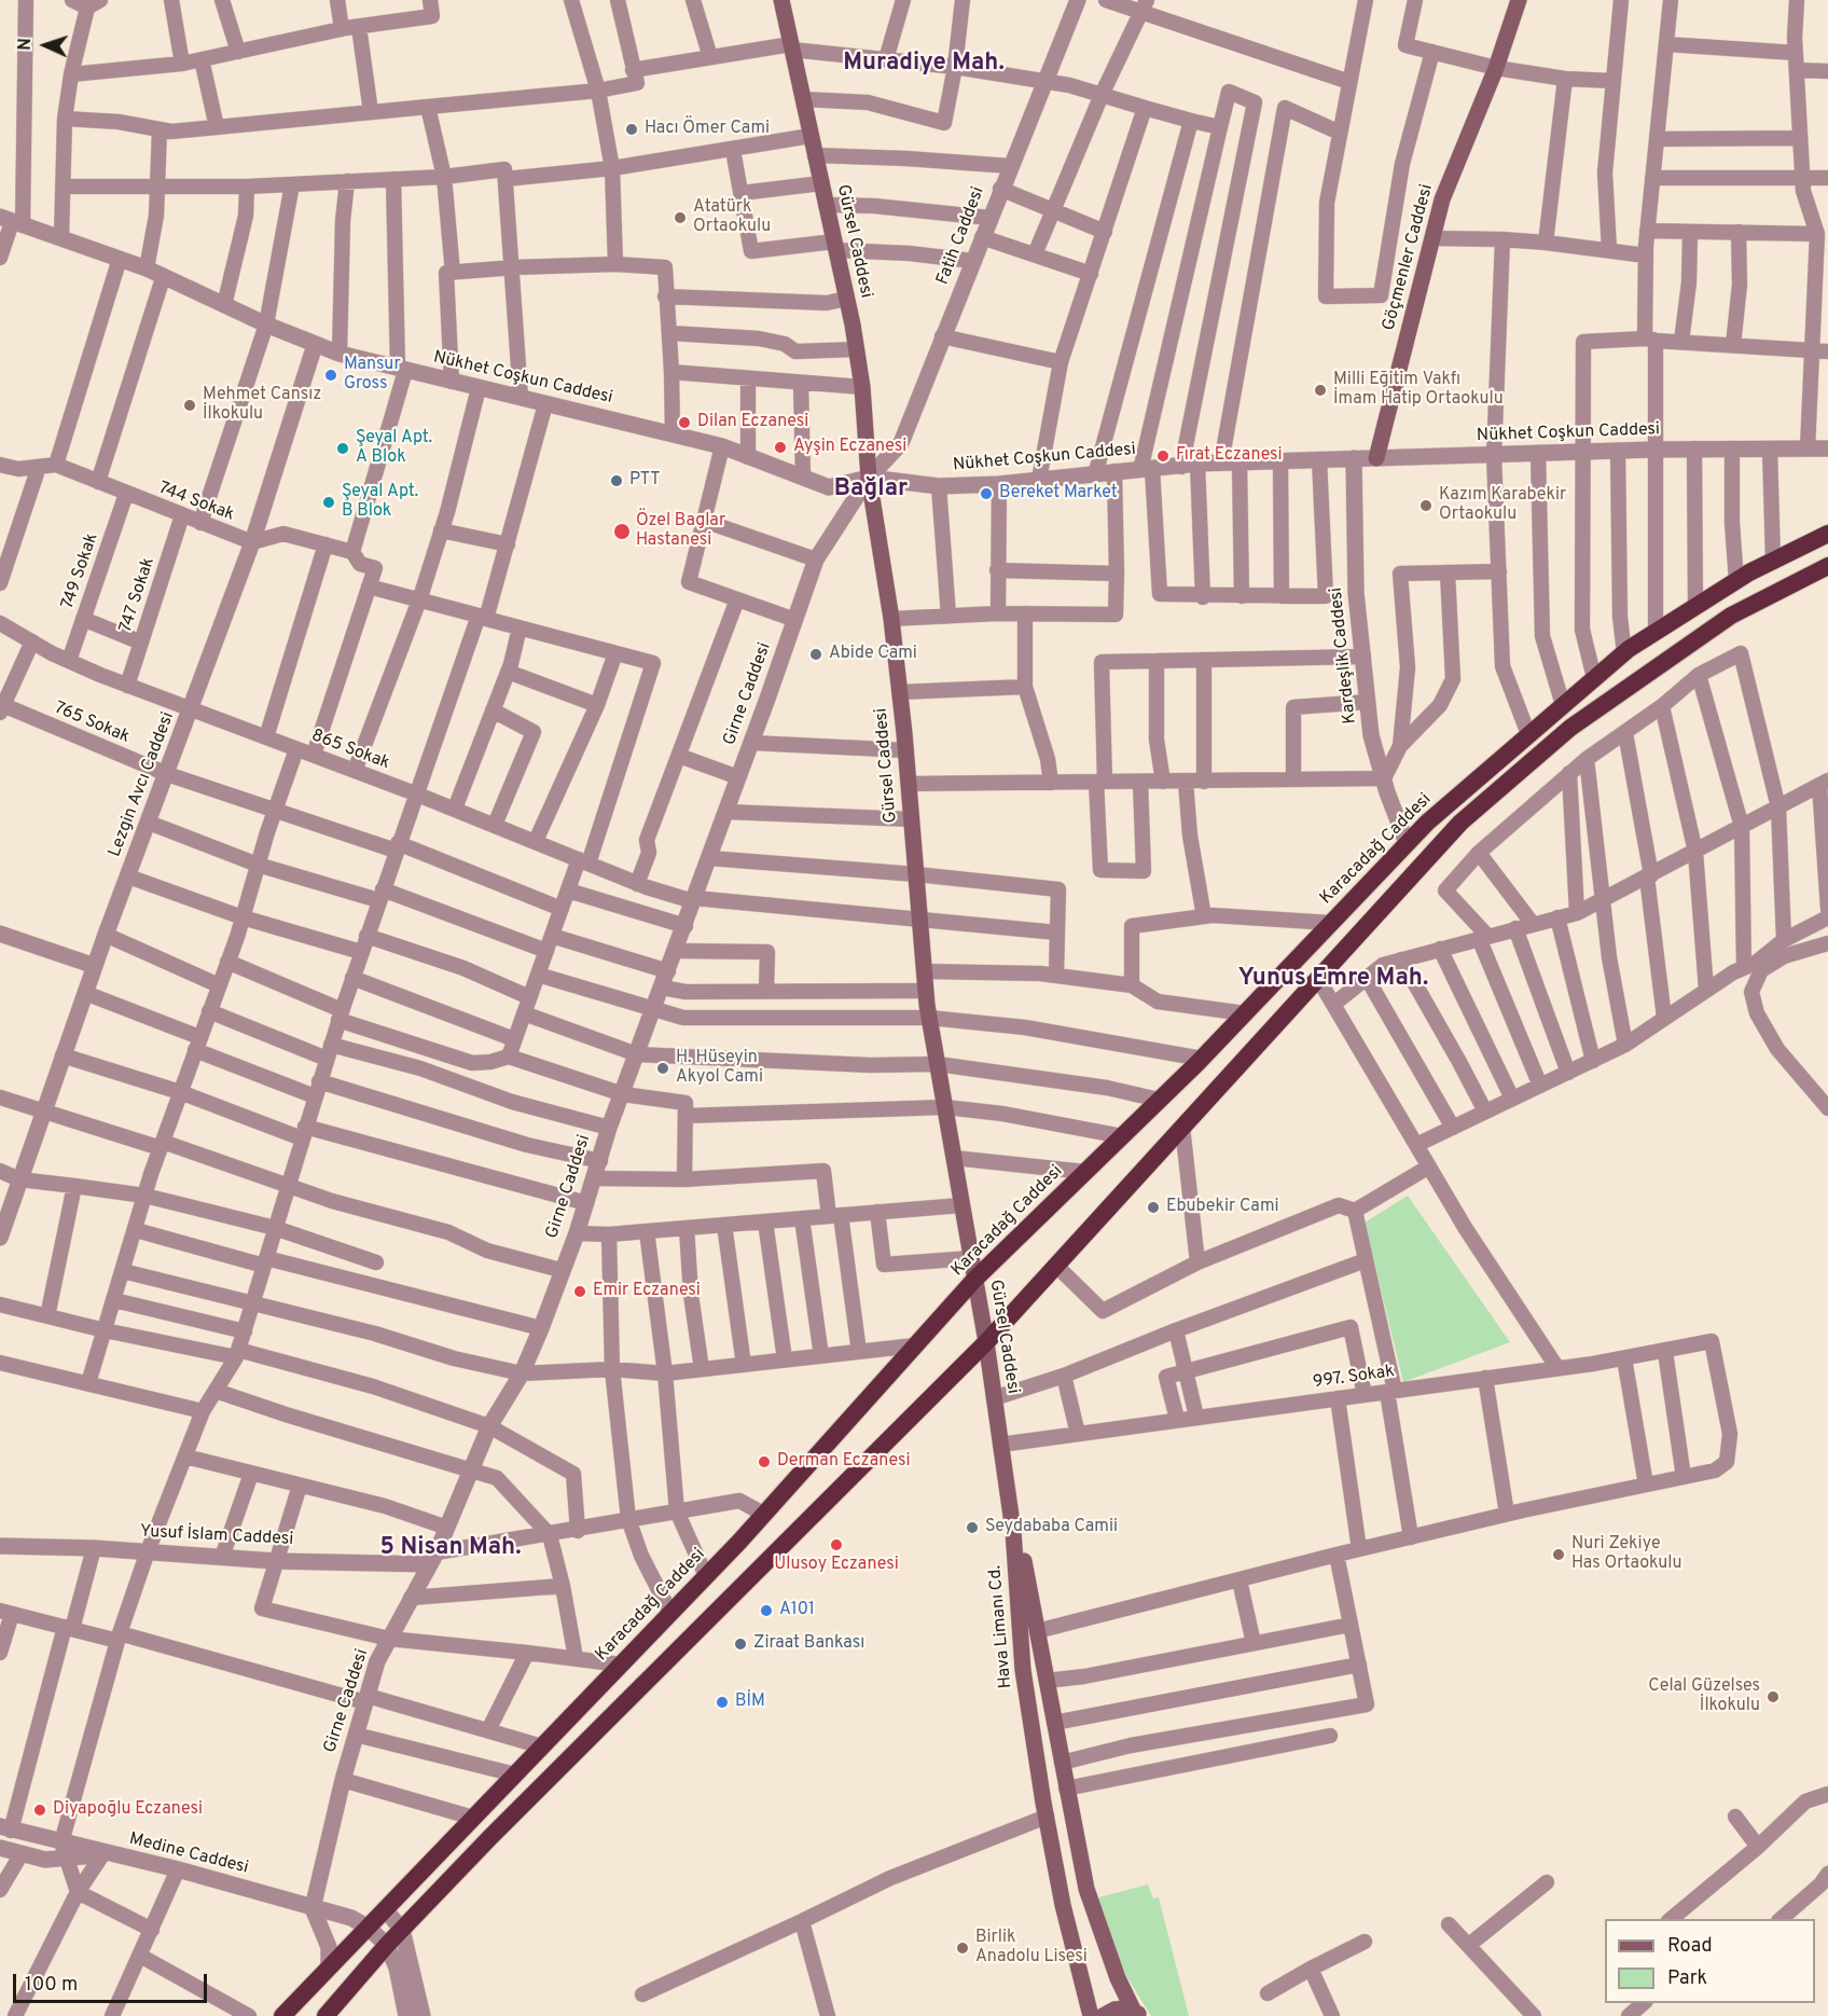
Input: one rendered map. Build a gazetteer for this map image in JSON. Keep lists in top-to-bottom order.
{
  "streets": {
    "highway": ["Karacadağ Caddesi"],
    "main road": ["Gürsel Caddesi", "Göçmenler Caddesi", "Hava Limanı Cd."],
    "street": [
      "Fatih Caddesi",
      "Nükhet Coşkun Caddesi",
      "744 Sokak",
      "749 Sokak",
      "747 Sokak",
      "Kardeşlik Caddesi",
      "Girne Caddesi",
      "765 Sokak",
      "865 Sokak",
      "Lezgin Avcı Caddesi",
      "997. Sokak",
      "Yusuf İslam Caddesi",
      "Medine Caddesi"
    ]
  },
  "crossings": [
    ["Fatih Caddesi", "Gürsel Caddesi"],
    ["Fatih Caddesi", "Nükhet Coşkun Caddesi"],
    ["Fatih Caddesi", "Girne Caddesi"],
    ["Gürsel Caddesi", "Nükhet Coşkun Caddesi"],
    ["Gürsel Caddesi", "Girne Caddesi"],
    ["Gürsel Caddesi", "865 Sokak"],
    ["Gürsel Caddesi", "Karacadağ Caddesi"],
    ["Gürsel Caddesi", "997. Sokak"],
    ["Gürsel Caddesi", "Hava Limanı Cd."],
    ["Göçmenler Caddesi", "Nükhet Coşkun Caddesi"],
    ["Nükhet Coşkun Caddesi", "Kardeşlik Caddesi"],
    ["Nükhet Coşkun Caddesi", "Girne Caddesi"],
    ["Nükhet Coşkun Caddesi", "Lezgin Avcı Caddesi"],
    ["744 Sokak", "749 Sokak"],
    ["744 Sokak", "747 Sokak"],
    ["744 Sokak", "Lezgin Avcı Caddesi"],
    ["749 Sokak", "865 Sokak"],
    ["747 Sokak", "865 Sokak"],
    ["Kardeşlik Caddesi", "Karacadağ Caddesi"],
    ["Girne Caddesi", "865 Sokak"],
    ["Girne Caddesi", "Yusuf İslam Caddesi"],
    ["Girne Caddesi", "Medine Caddesi"],
    ["765 Sokak", "Lezgin Avcı Caddesi"],
    ["865 Sokak", "Lezgin Avcı Caddesi"],
    ["Karacadağ Caddesi", "Medine Caddesi"]
  ],
  "districts": [
    "Muradiye Mah.",
    "Bağlar",
    "Yunus Emre Mah.",
    "5 Nisan Mah."
  ],
  "places": [
    "Hacı Ömer Cami",
    "Atatürk Ortaokulu",
    "Mansur Gross",
    "Milli Eğitim Vakfı İmam Hatip Ortaokulu",
    "Mehmet Cansız İlkokulu",
    "Dilan Eczanesi",
    "Ayşin Eczanesi",
    "Şeyal Apt. A Blok",
    "Fırat Eczanesi",
    "PTT",
    "Bereket Market",
    "Şeyal Apt. B Blok",
    "Kazım Karabekir Ortaokulu",
    "Özel Baglar Hastanesi",
    "Abide Cami",
    "H. Hüseyin Akyol Cami",
    "Ebubekir Cami",
    "Emir Eczanesi",
    "Derman Eczanesi",
    "Seydababa Camii",
    "Ulusoy Eczanesi",
    "Nuri Zekiye Has Ortaokulu",
    "A101",
    "Ziraat Bankası",
    "Celal Güzelses İlkokulu",
    "BİM",
    "Diyapoğlu Eczanesi",
    "Birlik Anadolu Lisesi"
  ],
  "legend": ["Road", "Park"],
  "scale_bar": "100 m",
  "north": "left"
}
